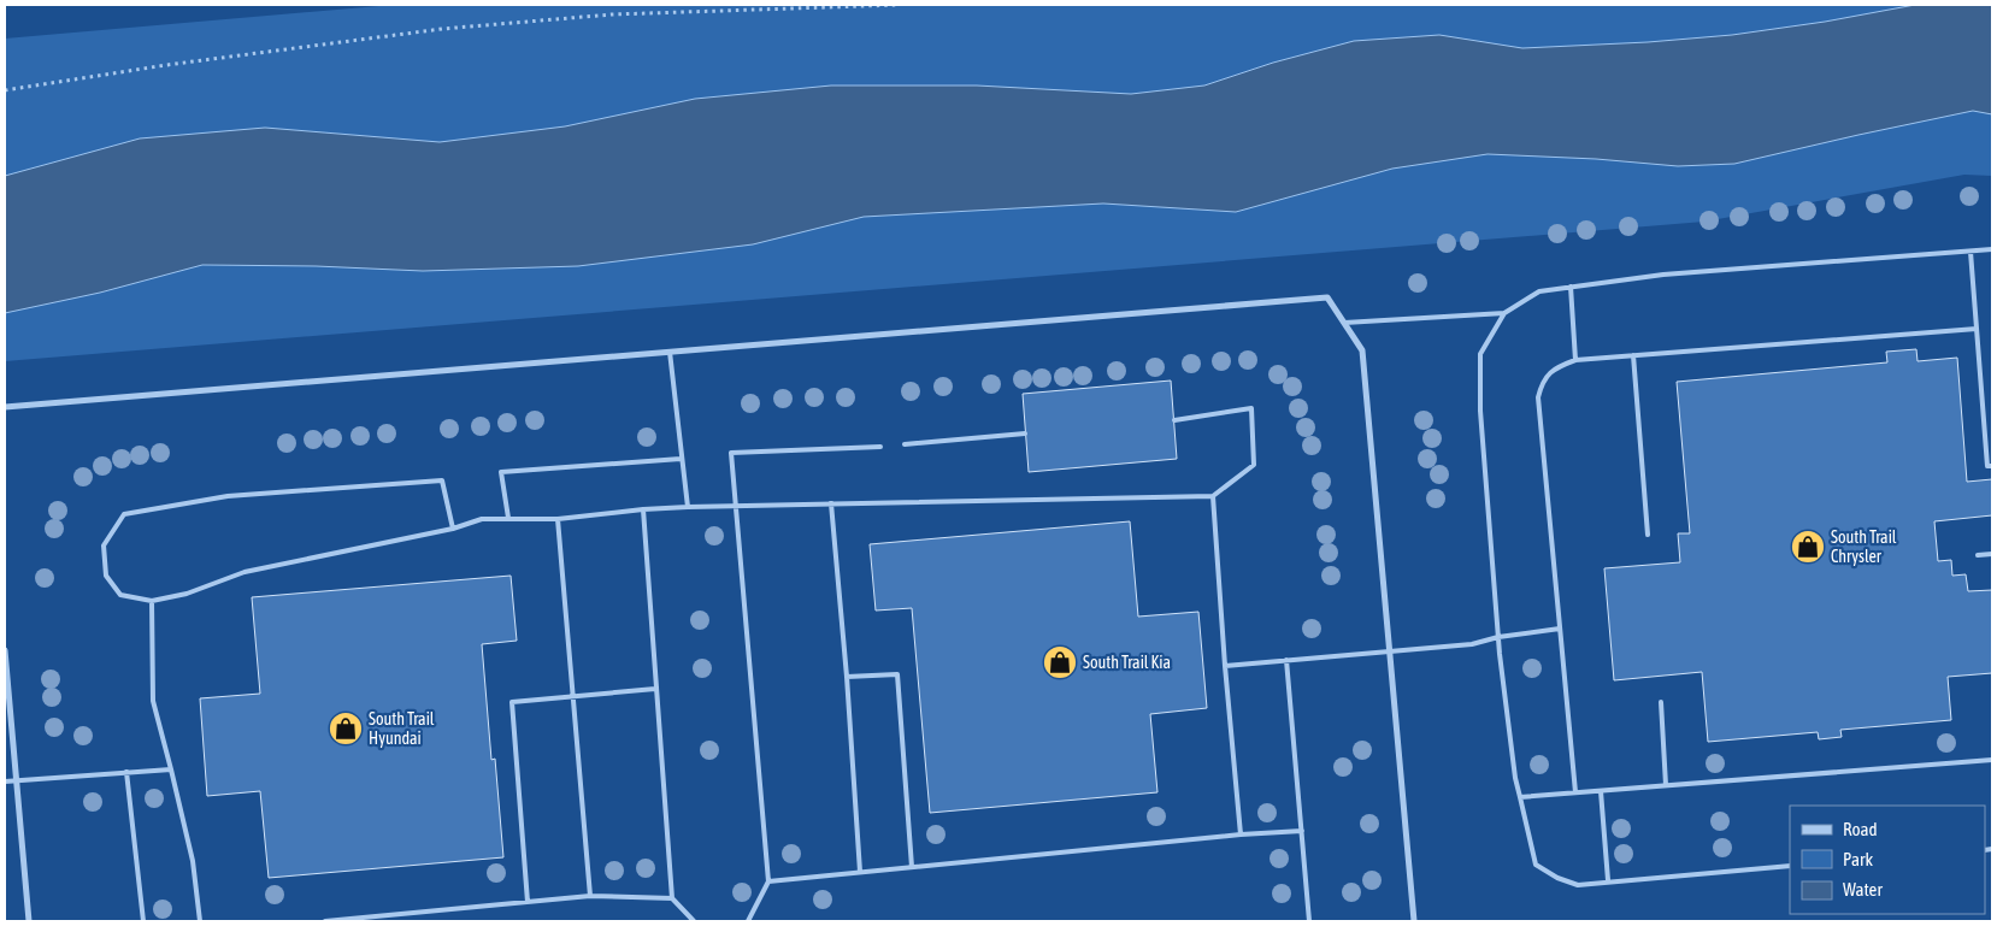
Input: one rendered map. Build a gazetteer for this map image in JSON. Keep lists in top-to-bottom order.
{
  "places": {
    "shop": ["South Trail Chrysler", "South Trail Kia", "South Trail Hyundai"]
  },
  "legend": ["Road", "Park", "Water"]
}
